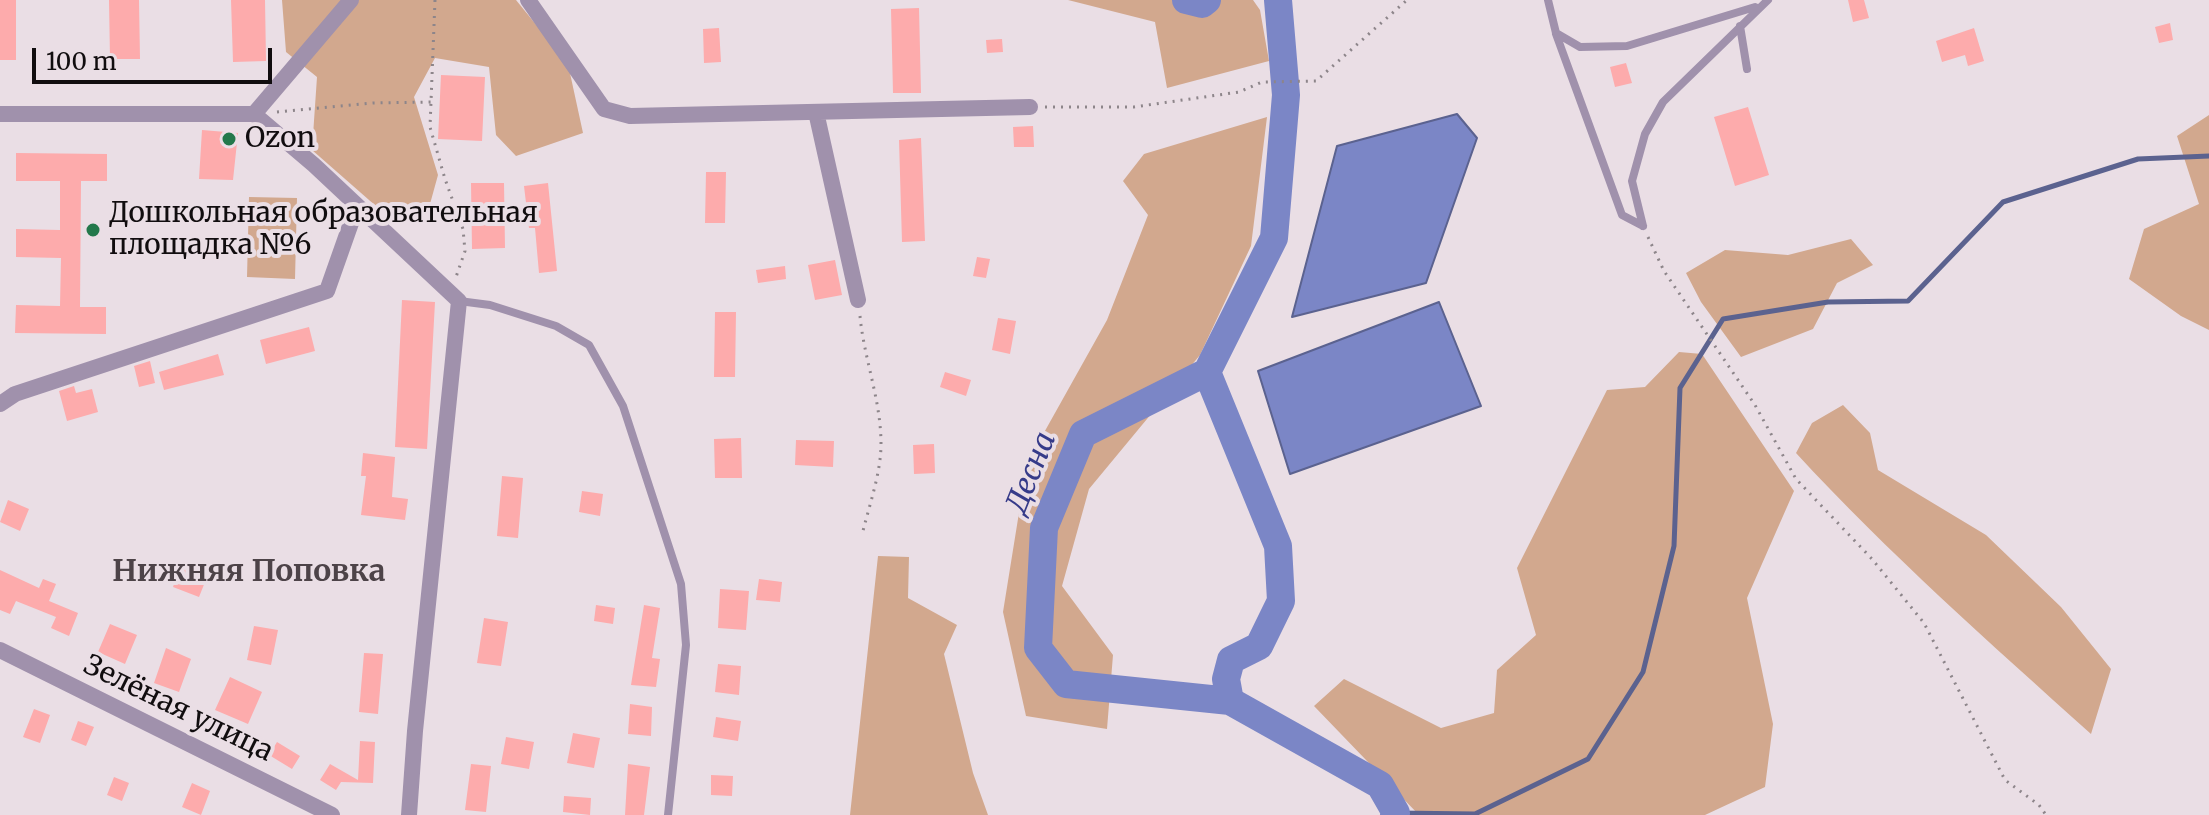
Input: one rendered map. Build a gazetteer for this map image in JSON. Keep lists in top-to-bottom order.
{
  "streets": {
    "street": ["Зелёная улица"]
  },
  "districts": ["Нижняя Поповка"],
  "water": ["Десна"],
  "places": ["Ozon", "Дошкольная образовательная площадка №6"],
  "scale_bar": "100 m"
}
